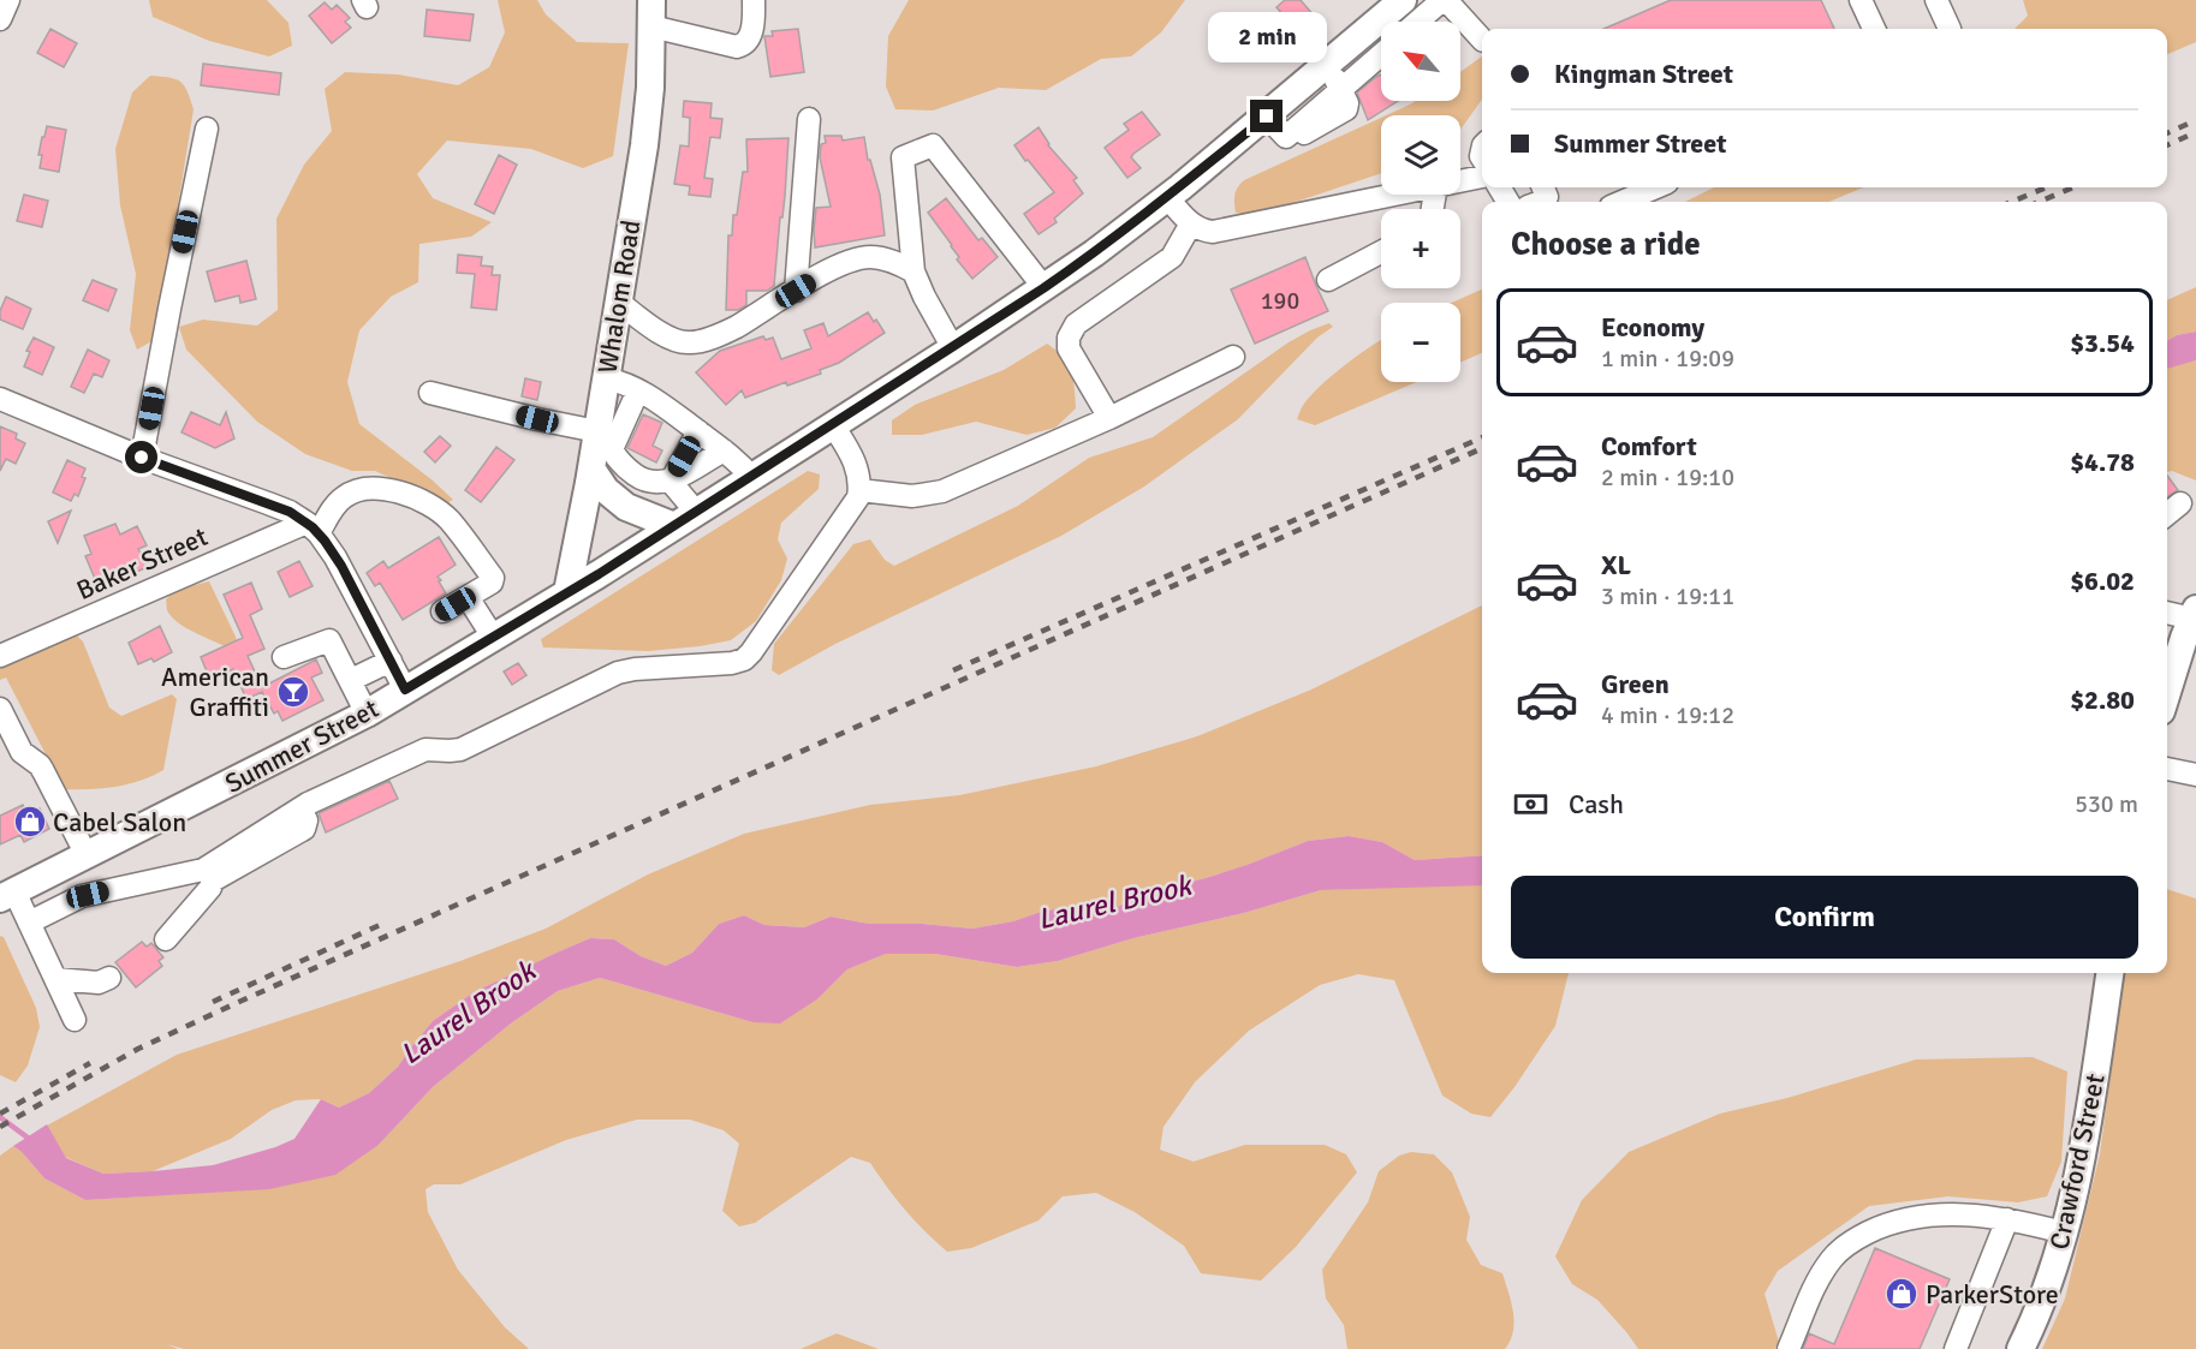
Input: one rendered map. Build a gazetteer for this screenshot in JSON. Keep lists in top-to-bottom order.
{
  "streets": {
    "main road": ["Whalom Road", "Summer Street", "Crawford Street"],
    "street": ["Baker Street"]
  },
  "crossings": [
    ["Whalom Road", "Summer Street"]
  ],
  "water": ["Laurel Brook"],
  "places": {
    "bar": ["American Graffiti"],
    "shop": ["Cabel Salon", "ParkerStore"]
  },
  "house_numbers": ["190"],
  "north": "top left",
  "page": {
    "bubble": "2 min",
    "map_buttons": ["+", "−"],
    "banner": ["Kingman Street", "Summer Street"],
    "heading": "Choose a ride",
    "list": [
      {
        "name": "Economy",
        "note": "1 min · 19:09",
        "value": "$3.54"
      },
      {
        "name": "Comfort",
        "note": "2 min · 19:10",
        "value": "$4.78"
      },
      {
        "name": "XL",
        "note": "3 min · 19:11",
        "value": "$6.02"
      },
      {
        "name": "Green",
        "note": "4 min · 19:12",
        "value": "$2.80"
      }
    ],
    "pay": ["Cash", "530 m"],
    "buttons": "Confirm"
  }
}
